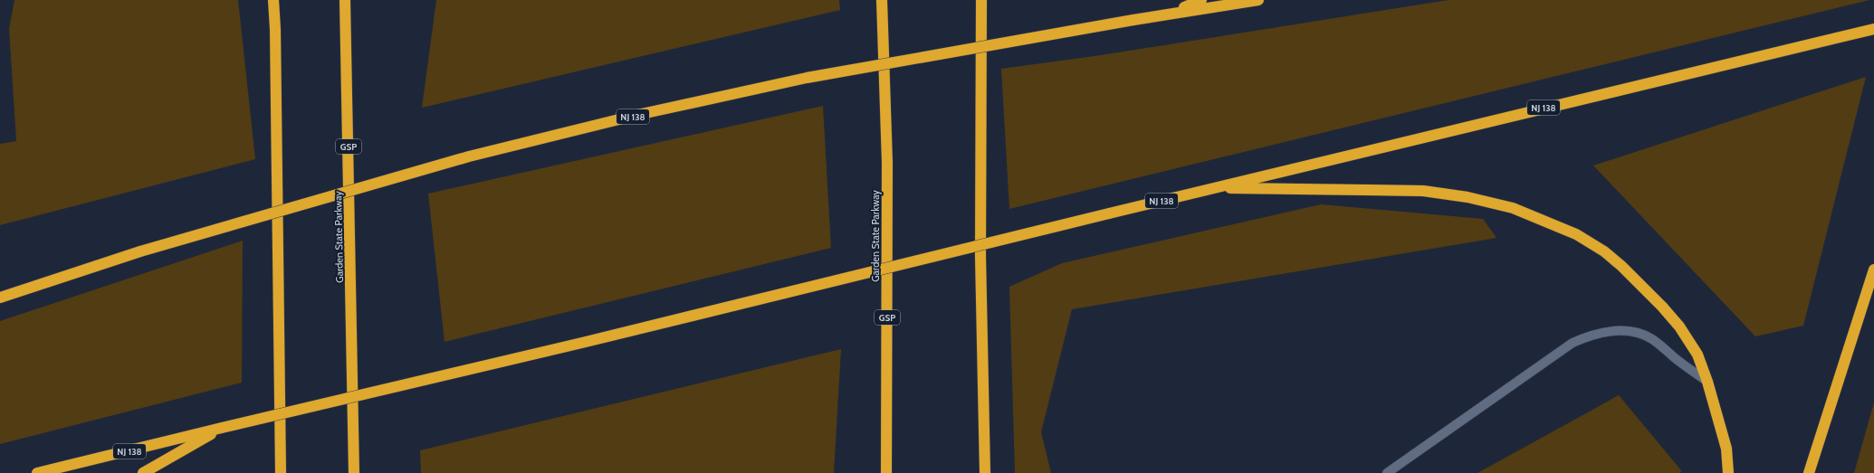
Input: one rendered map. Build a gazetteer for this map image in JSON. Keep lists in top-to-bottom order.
{
  "streets": {
    "highway": ["NJ 138", "GSP", "Garden State Parkway"]
  }
}
